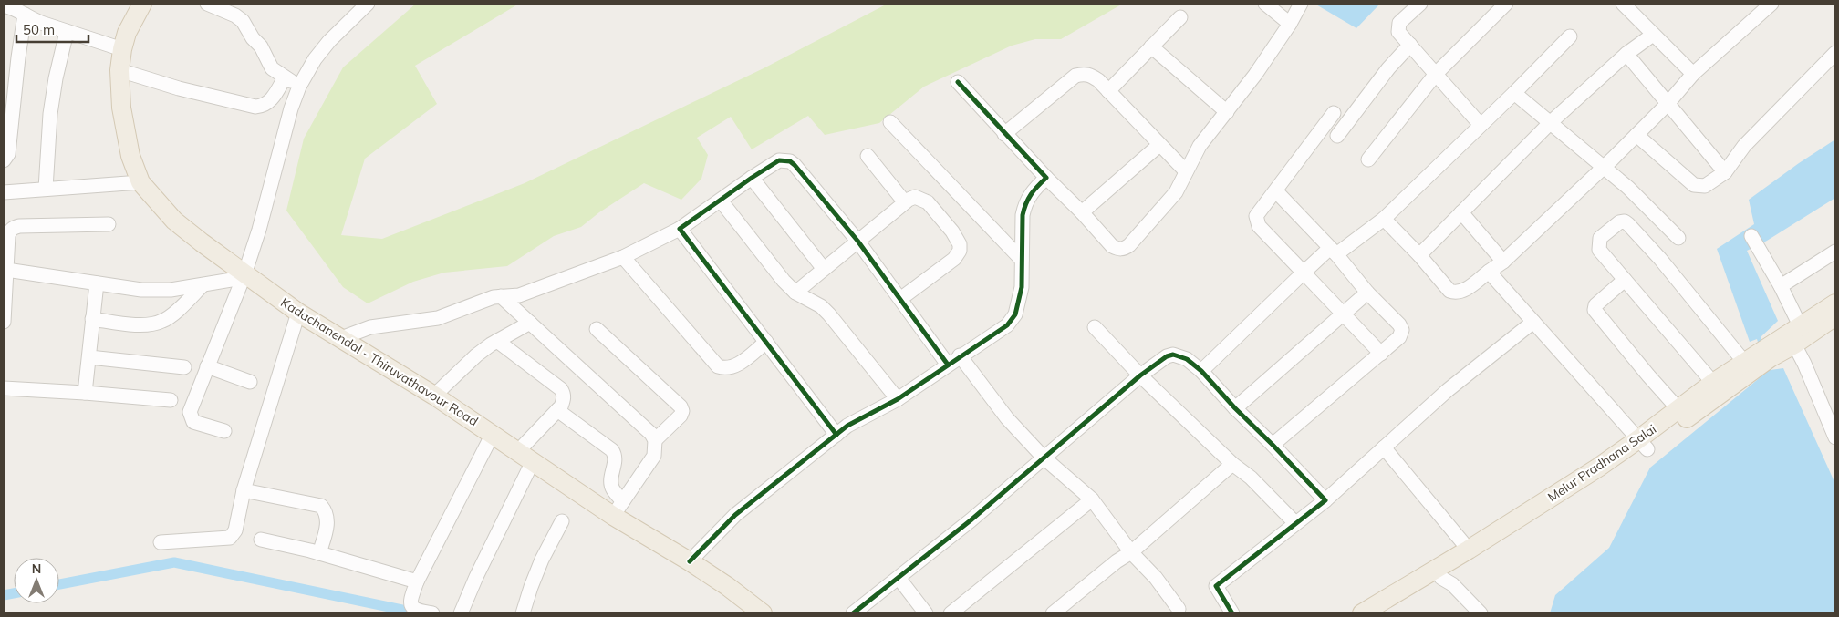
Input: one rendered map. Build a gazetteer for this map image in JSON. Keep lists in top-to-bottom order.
{
  "streets": {
    "main road": ["Kadachanendal - Thiruvathavour Road", "Melur Pradhana Salai"]
  },
  "scale_bar": "50 m",
  "north": "top"
}
